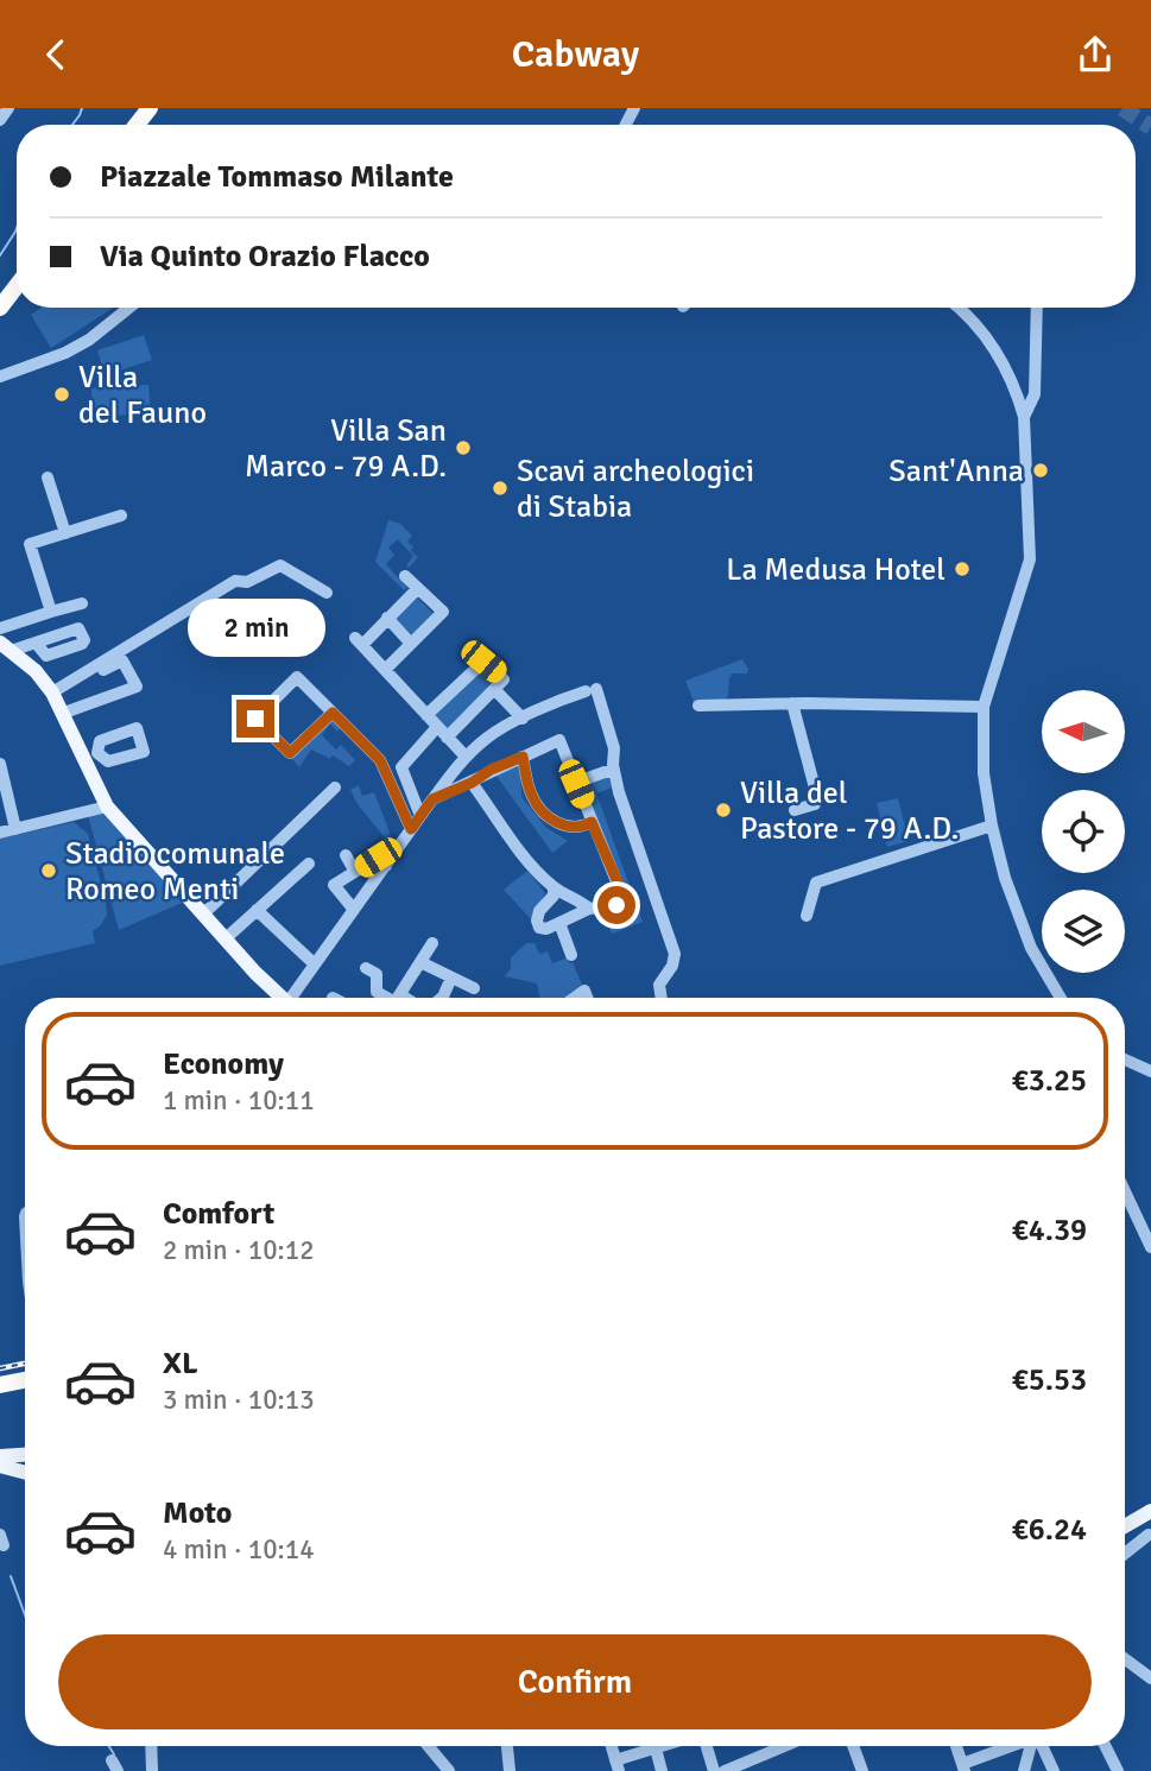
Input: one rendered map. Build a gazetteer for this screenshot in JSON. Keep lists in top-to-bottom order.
{
  "places": [
    "Villa del Fauno",
    "Villa San Marco - 79 A.D.",
    "Sant'Anna",
    "Scavi archeologici di Stabia",
    "La Medusa Hotel",
    "Villa del Pastore - 79 A.D.",
    "Stadio comunale Romeo Menti"
  ],
  "north": "left",
  "page": {
    "header": "Cabway",
    "banner": ["Piazzale Tommaso Milante", "Via Quinto Orazio Flacco"],
    "bubble": "2 min",
    "list": [
      {
        "name": "Economy",
        "note": "1 min · 10:11",
        "value": "€3.25"
      },
      {
        "name": "Comfort",
        "note": "2 min · 10:12",
        "value": "€4.39"
      },
      {
        "name": "XL",
        "note": "3 min · 10:13",
        "value": "€5.53"
      },
      {
        "name": "Moto",
        "note": "4 min · 10:14",
        "value": "€6.24"
      }
    ],
    "buttons": "Confirm"
  }
}
